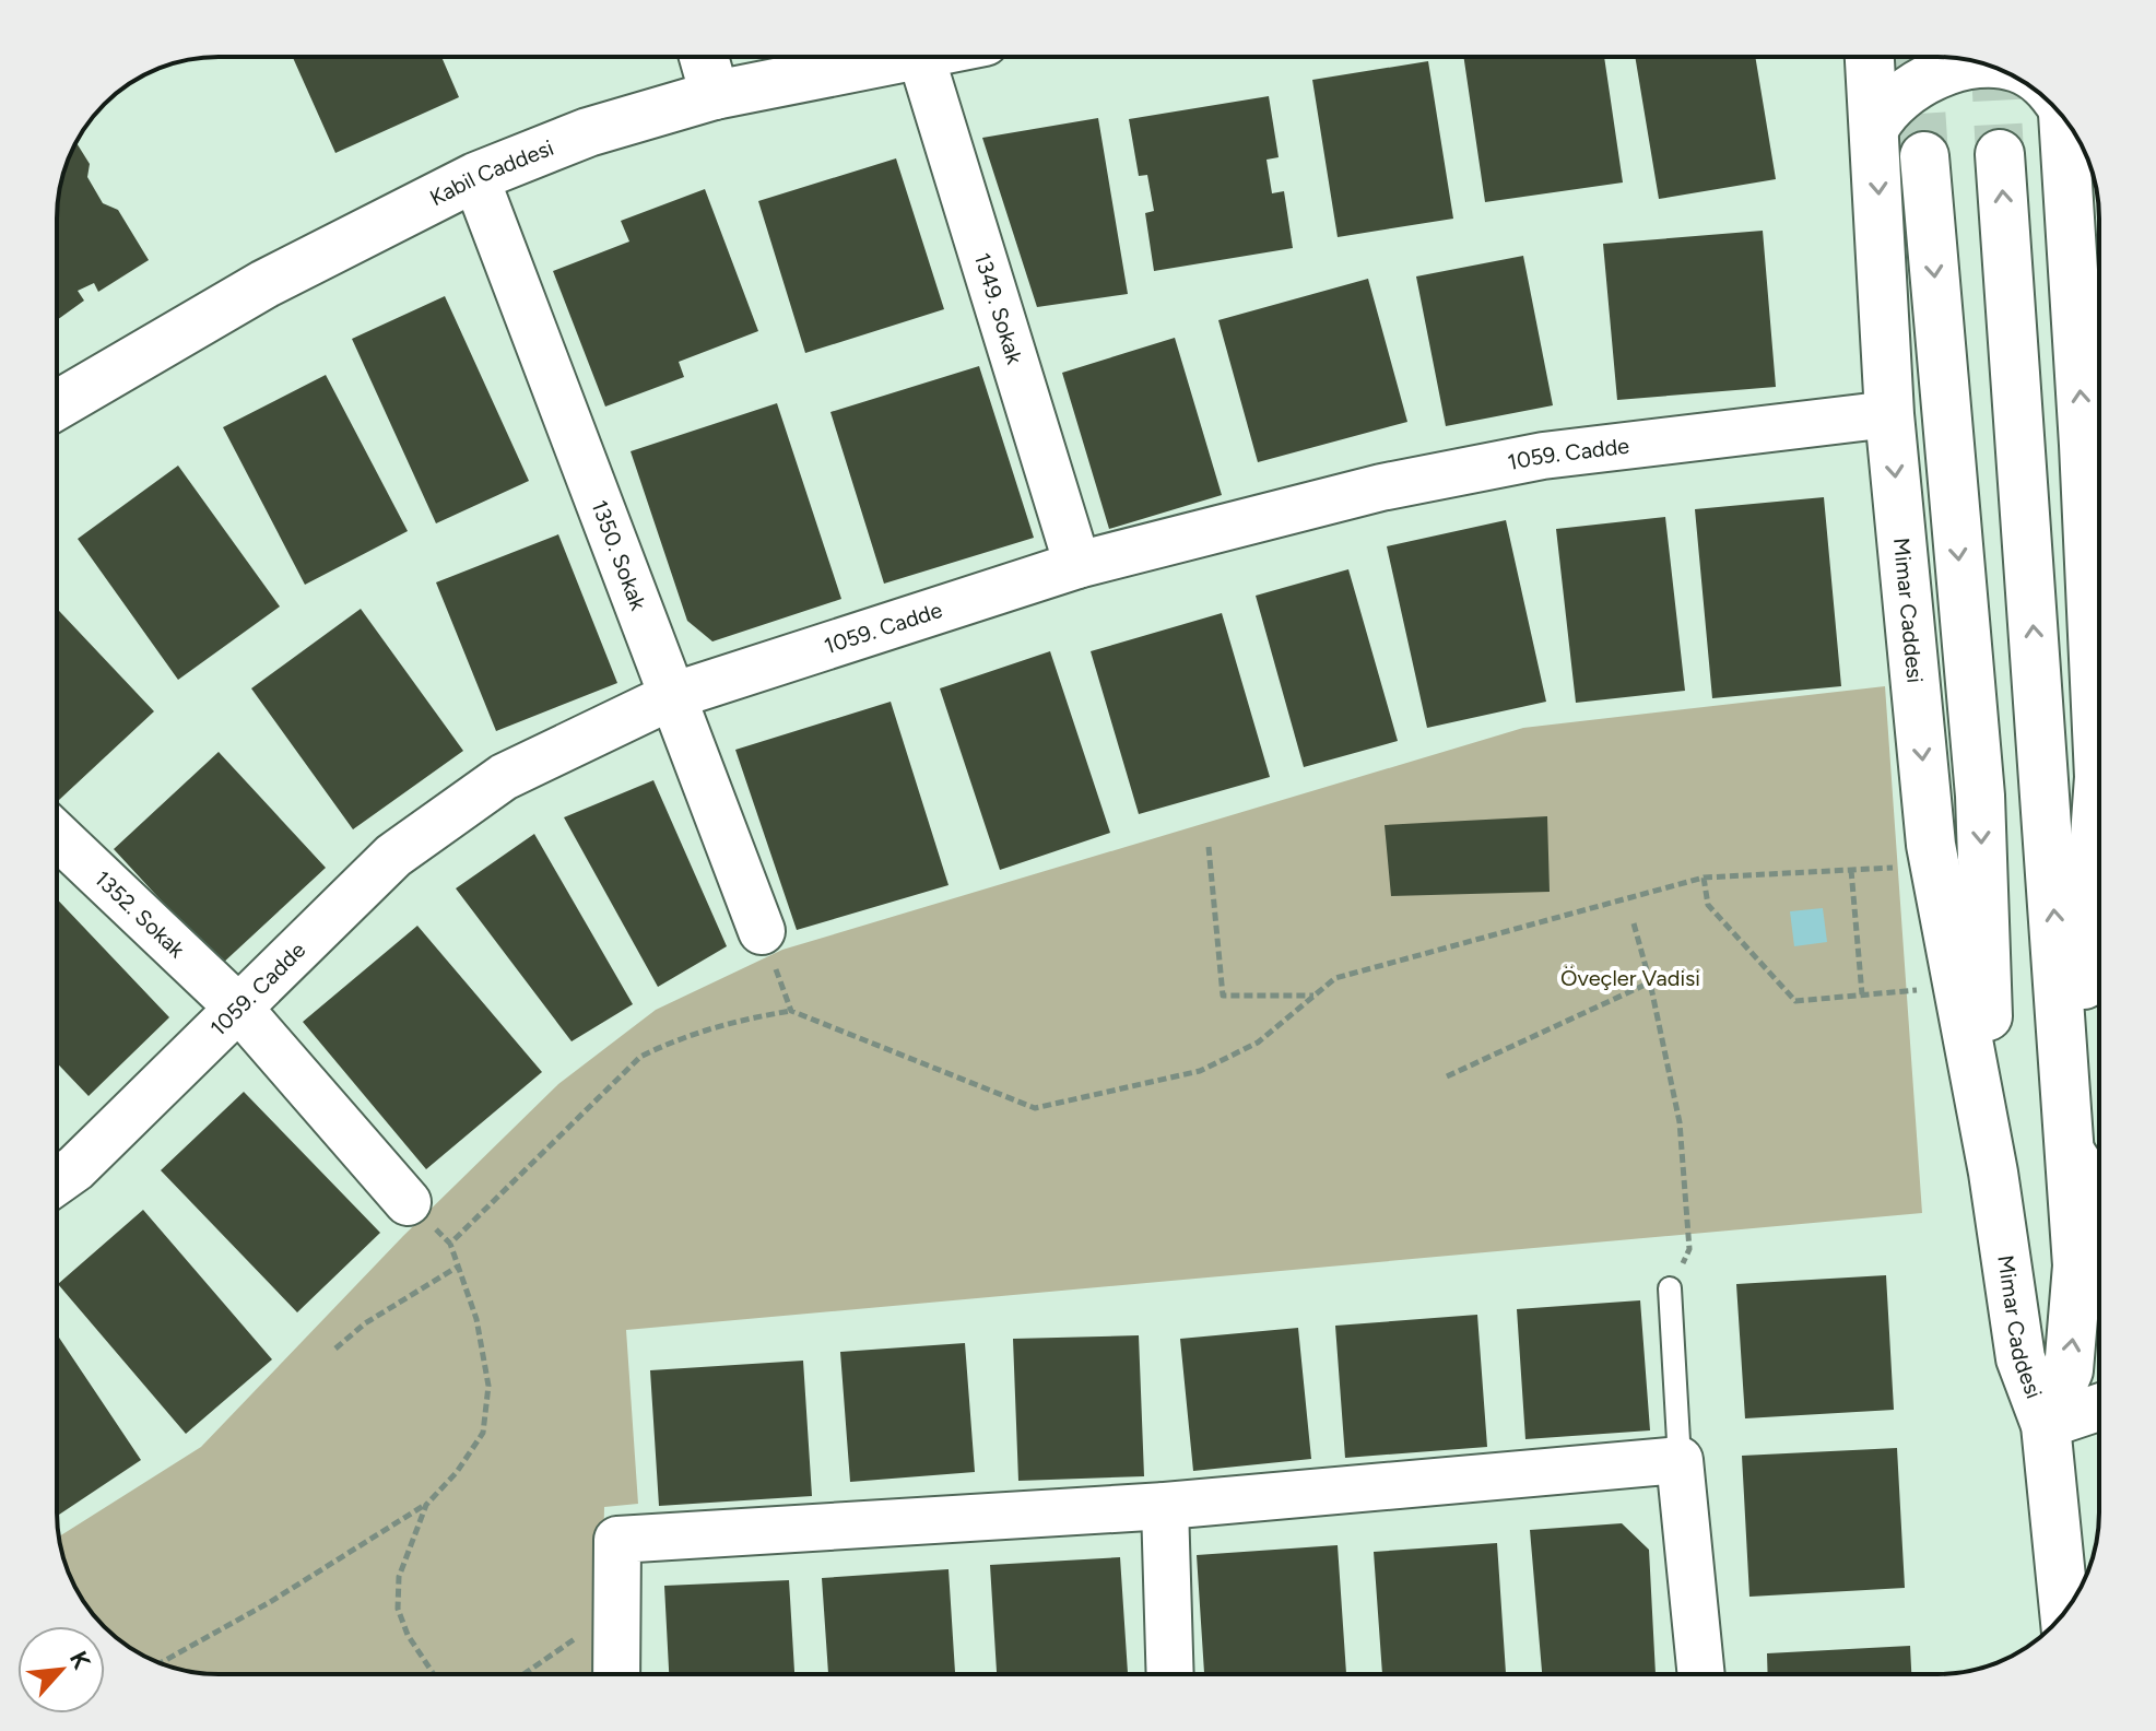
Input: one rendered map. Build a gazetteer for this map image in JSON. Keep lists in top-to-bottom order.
{
  "streets": {
    "main road": ["Kabil Caddesi", "Mimar Caddesi"],
    "street": [
      "1349. Sokak",
      "1059. Cadde",
      "1350. Sokak",
      "1352. Sokak"
    ]
  },
  "crossings": [
    ["Kabil Caddesi", "1350. Sokak"],
    ["1349. Sokak", "1059. Cadde"],
    ["1059. Cadde", "1350. Sokak"],
    ["1059. Cadde", "Mimar Caddesi"],
    ["1059. Cadde", "1352. Sokak"]
  ],
  "parks": ["Öveçler Vadisi"],
  "north": "top right"
}
